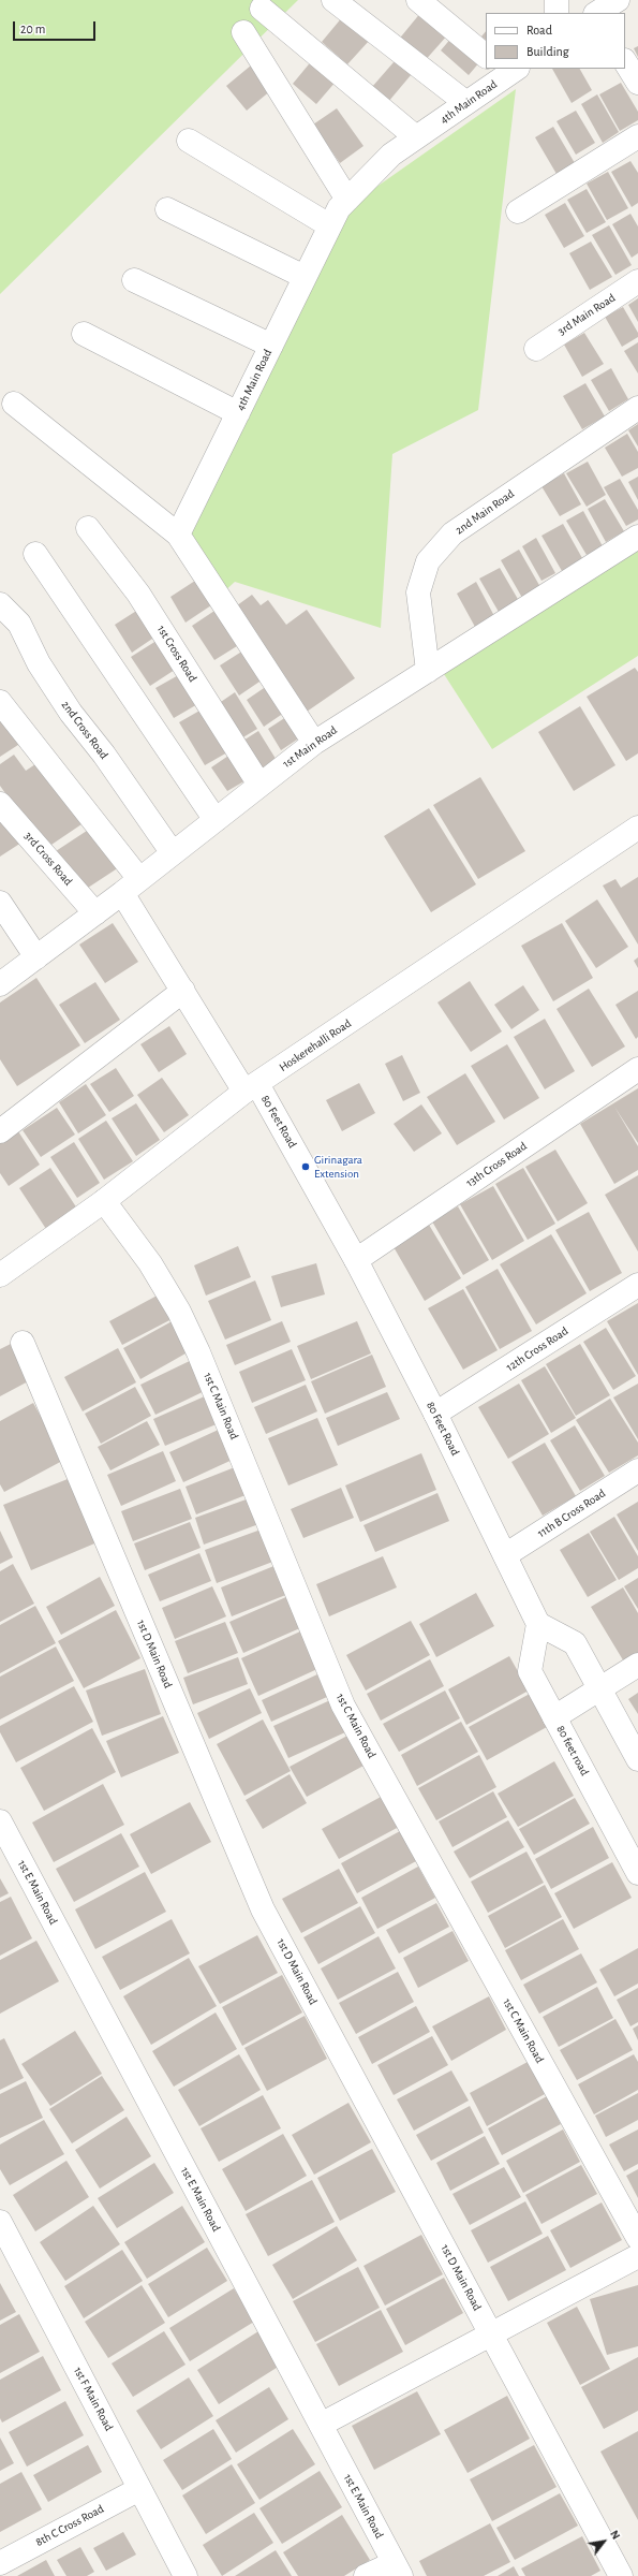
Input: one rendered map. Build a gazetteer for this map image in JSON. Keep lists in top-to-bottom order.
{
  "streets": {
    "street": [
      "4th Main Road",
      "3rd Main Road",
      "2nd Main Road",
      "1st Cross Road",
      "2nd Cross Road",
      "1st Main Road",
      "3rd Cross Road",
      "Hoskerehalli Road",
      "80 Feet Road",
      "13th Cross Road",
      "12th Cross Road",
      "1st C Main Road",
      "11th B Cross Road",
      "1st D Main Road",
      "80 feet road",
      "1st E Main Road",
      "1st F Main Road",
      "8th C Cross Road"
    ]
  },
  "crossings": [
    ["2nd Main Road", "1st Main Road"],
    ["1st Cross Road", "1st Main Road"],
    ["2nd Cross Road", "1st Main Road"],
    ["1st Main Road", "3rd Cross Road"],
    ["1st Main Road", "80 Feet Road"],
    ["Hoskerehalli Road", "80 Feet Road"],
    ["Hoskerehalli Road", "1st C Main Road"],
    ["80 Feet Road", "13th Cross Road"],
    ["80 Feet Road", "12th Cross Road"],
    ["80 Feet Road", "11th B Cross Road"],
    ["80 Feet Road", "80 feet road"],
    ["1st F Main Road", "8th C Cross Road"]
  ],
  "places": ["Girinagara Extension"],
  "legend": ["Road", "Building"],
  "scale_bar": "20 m",
  "north": "top right"
}
